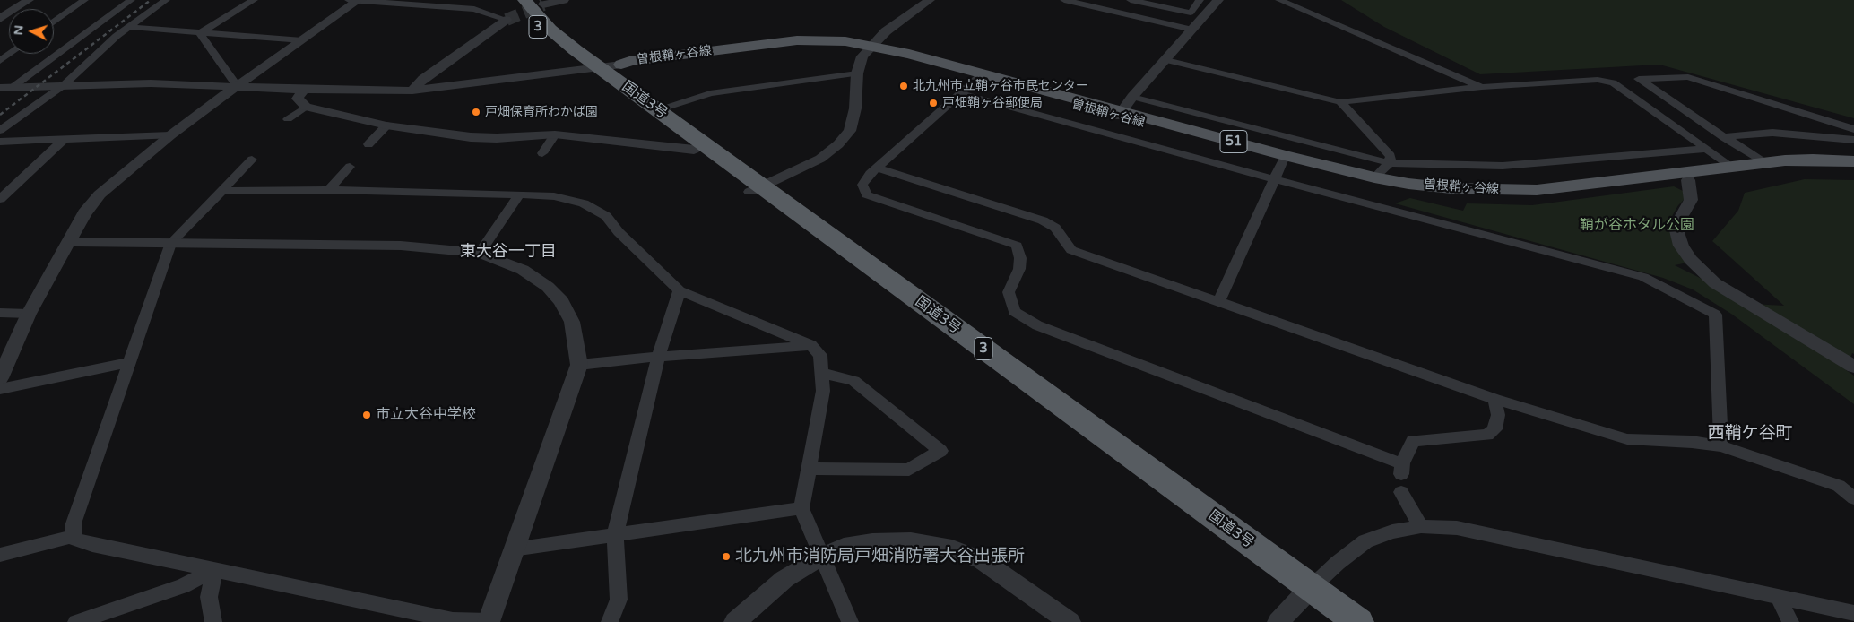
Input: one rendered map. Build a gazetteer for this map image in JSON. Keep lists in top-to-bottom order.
{
  "streets": {
    "highway": ["3", "国道3号"],
    "main road": ["曽根鞘ヶ谷線", "51"]
  },
  "crossings": [
    ["曽根鞘ヶ谷線", "国道3号"]
  ],
  "districts": ["東大谷一丁目", "西鞘ケ谷町"],
  "parks": ["鞘が谷ホタル公園"],
  "places": [
    "北九州市立鞘ヶ谷市民センター",
    "戸畑鞘ヶ谷郵便局",
    "戸畑保育所わかば園",
    "市立大谷中学校",
    "北九州市消防局戸畑消防署大谷出張所"
  ],
  "north": "left"
}
